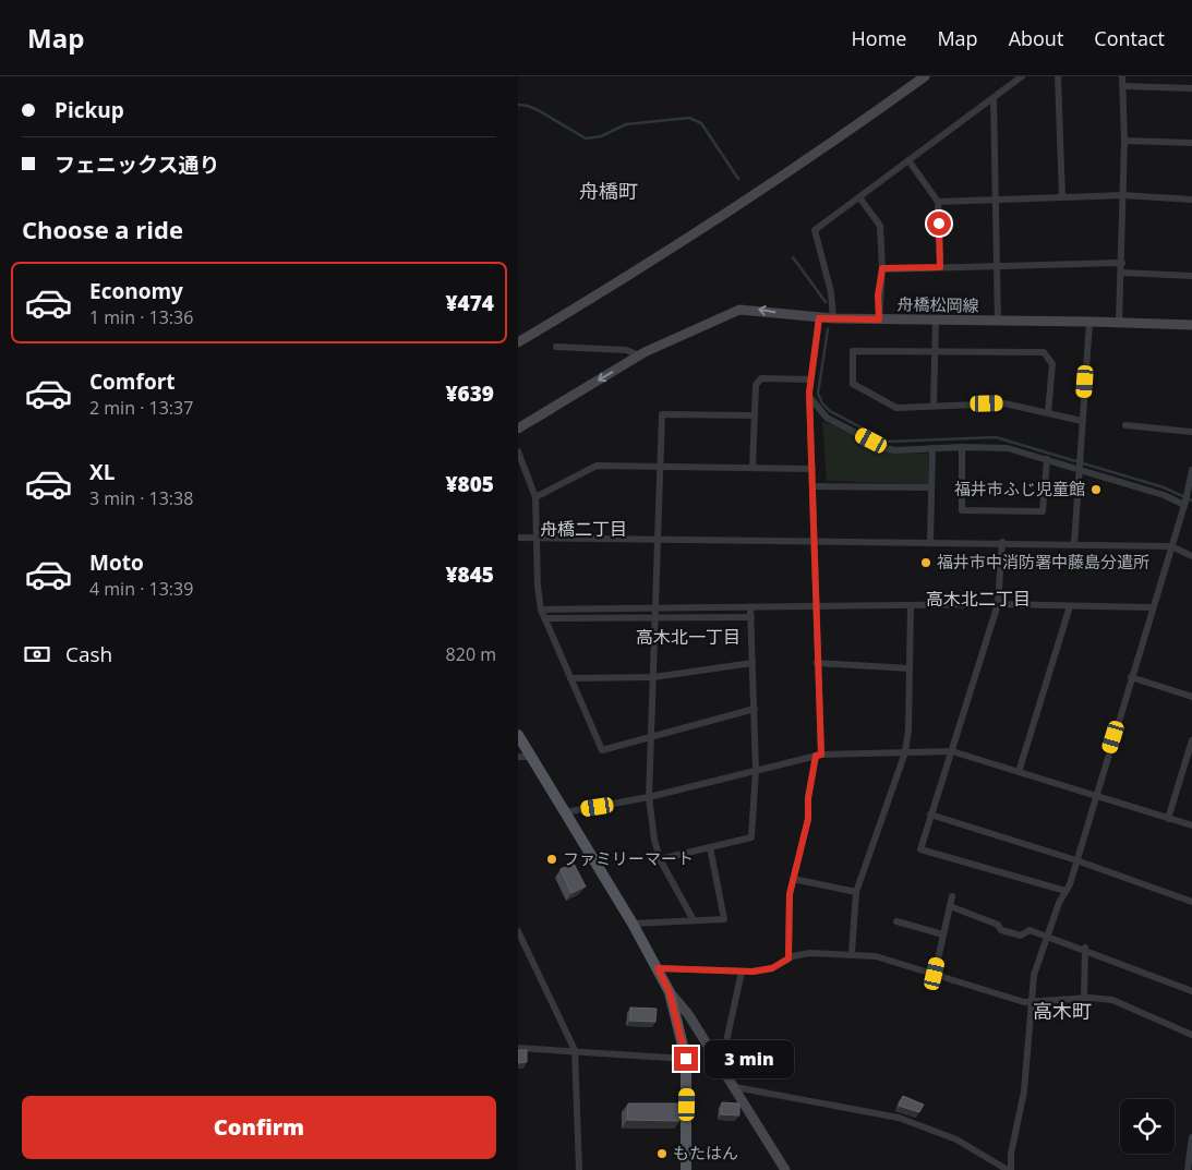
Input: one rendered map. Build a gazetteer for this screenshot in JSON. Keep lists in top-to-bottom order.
{
  "streets": {
    "main road": ["舟橋松岡線"]
  },
  "districts": [
    "舟橋町",
    "舟橋二丁目",
    "高木北二丁目",
    "高木北一丁目",
    "高木町"
  ],
  "places": [
    "福井市ふじ児童館",
    "福井市中消防署中藤島分遣所",
    "ファミリーマート",
    "もたはん"
  ],
  "page": {
    "header": "Map",
    "nav": [
      "Home",
      "Map",
      "About",
      "Contact"
    ],
    "banner": ["Pickup", "フェニックス通り"],
    "heading": "Choose a ride",
    "list": [
      {
        "name": "Economy",
        "note": "1 min · 13:36",
        "value": "¥474"
      },
      {
        "name": "Comfort",
        "note": "2 min · 13:37",
        "value": "¥639"
      },
      {
        "name": "XL",
        "note": "3 min · 13:38",
        "value": "¥805"
      },
      {
        "name": "Moto",
        "note": "4 min · 13:39",
        "value": "¥845"
      }
    ],
    "pay": ["Cash", "820 m"],
    "bubble": "3 min",
    "buttons": "Confirm"
  }
}
